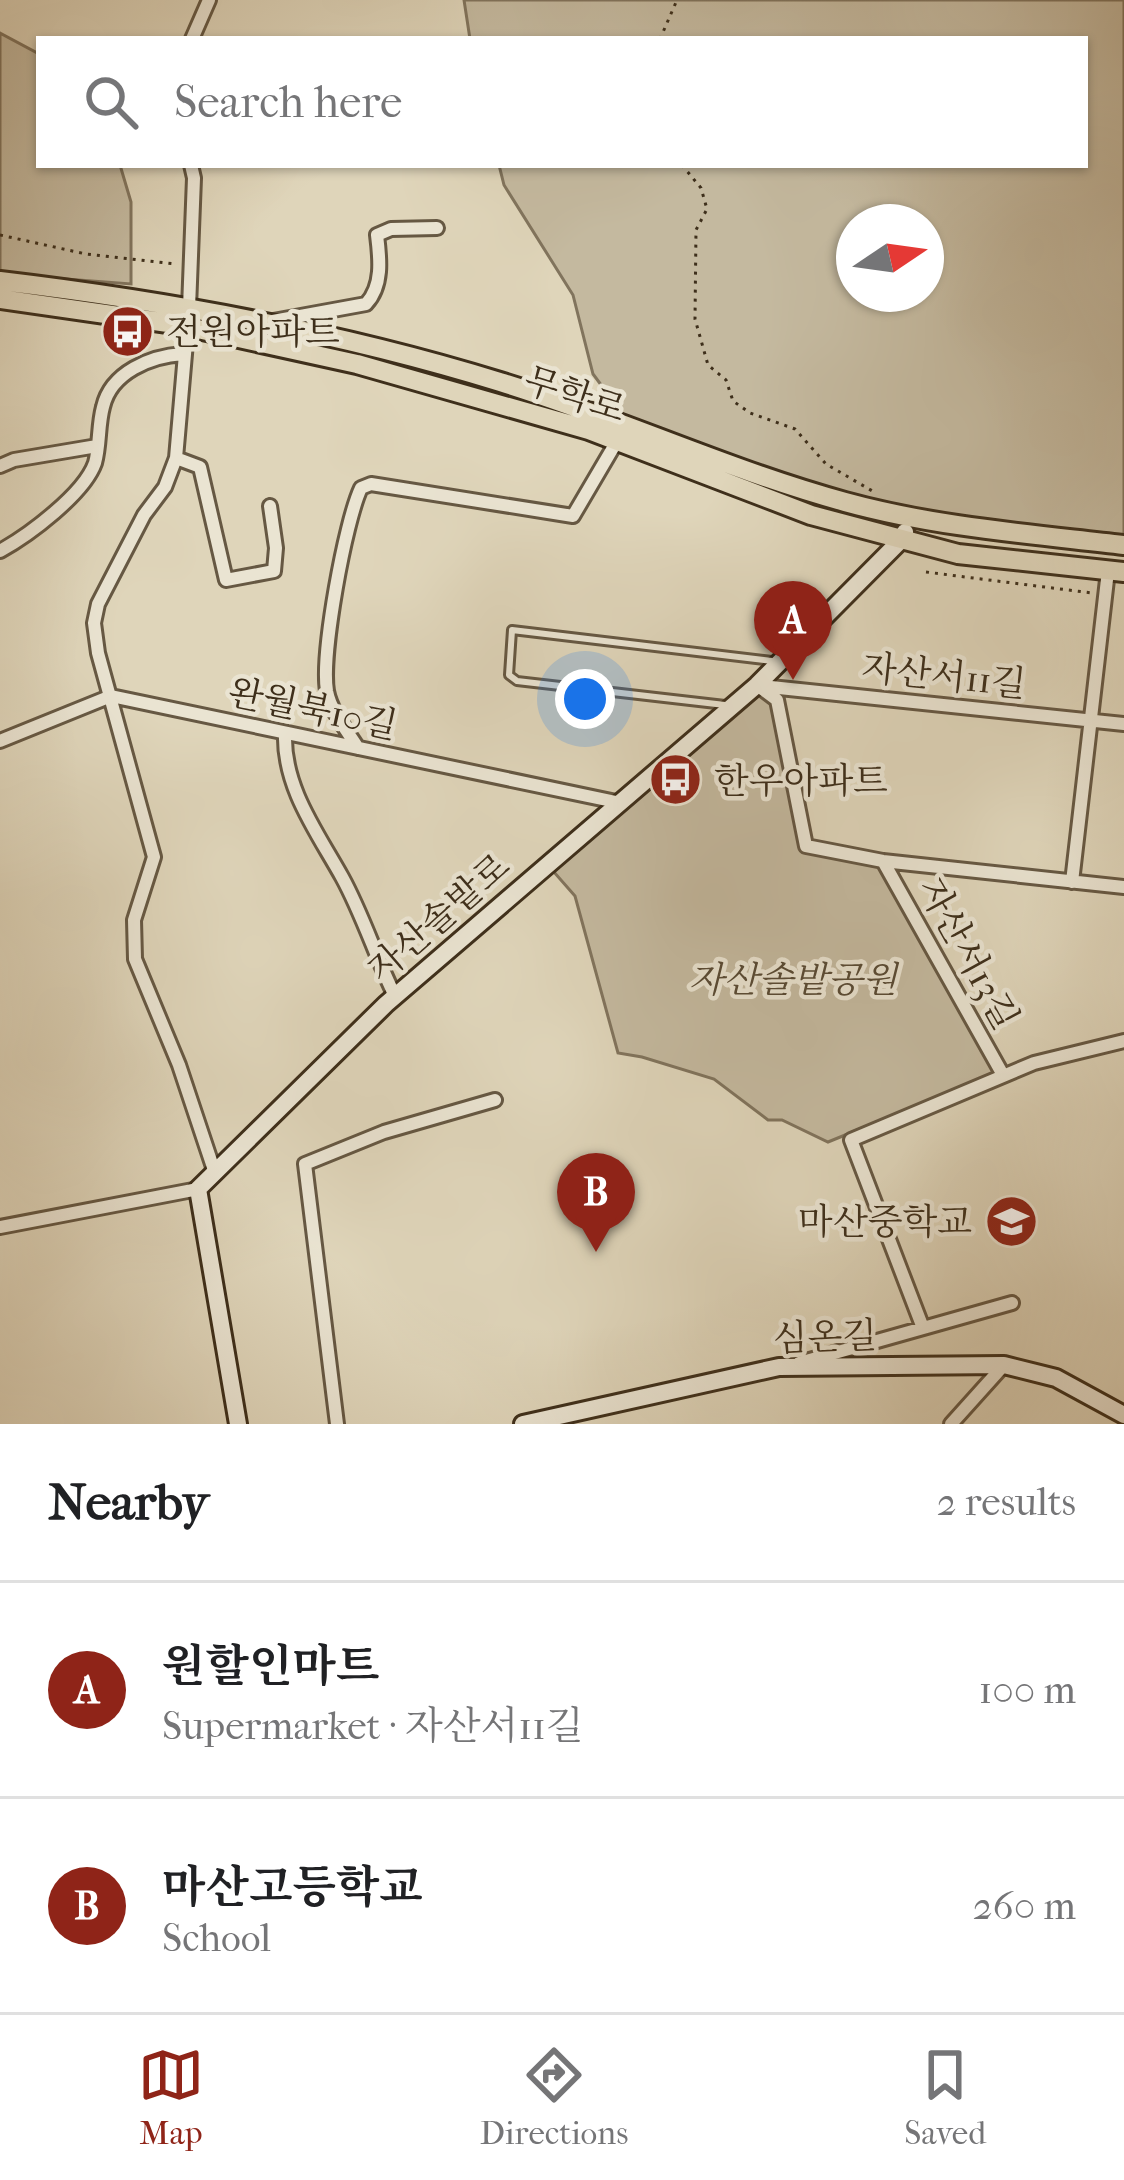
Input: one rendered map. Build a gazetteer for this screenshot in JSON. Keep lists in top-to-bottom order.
{
  "streets": {
    "main road": ["무학로", "자산솔밭로", "심온길"],
    "street": ["자산서11길", "완월북10길", "자산서13길"]
  },
  "crossings": [
    ["무학로", "자산솔밭로"],
    ["자산서11길", "자산솔밭로"],
    ["자산서11길", "자산서13길"],
    ["완월북10길", "자산솔밭로"],
    ["자산솔밭로", "자산서13길"]
  ],
  "parks": ["자산솔밭공원"],
  "places": {
    "bus stop": ["전원아파트", "한우아파트"],
    "school or university": ["마산중학교"]
  },
  "north": "right",
  "page": {
    "search": "Search here",
    "pins": ["A", "B"],
    "heading": ["Nearby", "2 results"],
    "list": [
      {
        "mark": "A",
        "name": "원할인마트",
        "note": "Supermarket · 자산서11길",
        "value": "100 m"
      },
      {
        "mark": "B",
        "name": "마산고등학교",
        "note": "School",
        "value": "260 m"
      }
    ],
    "nav": ["Map", "Directions", "Saved"]
  }
}
